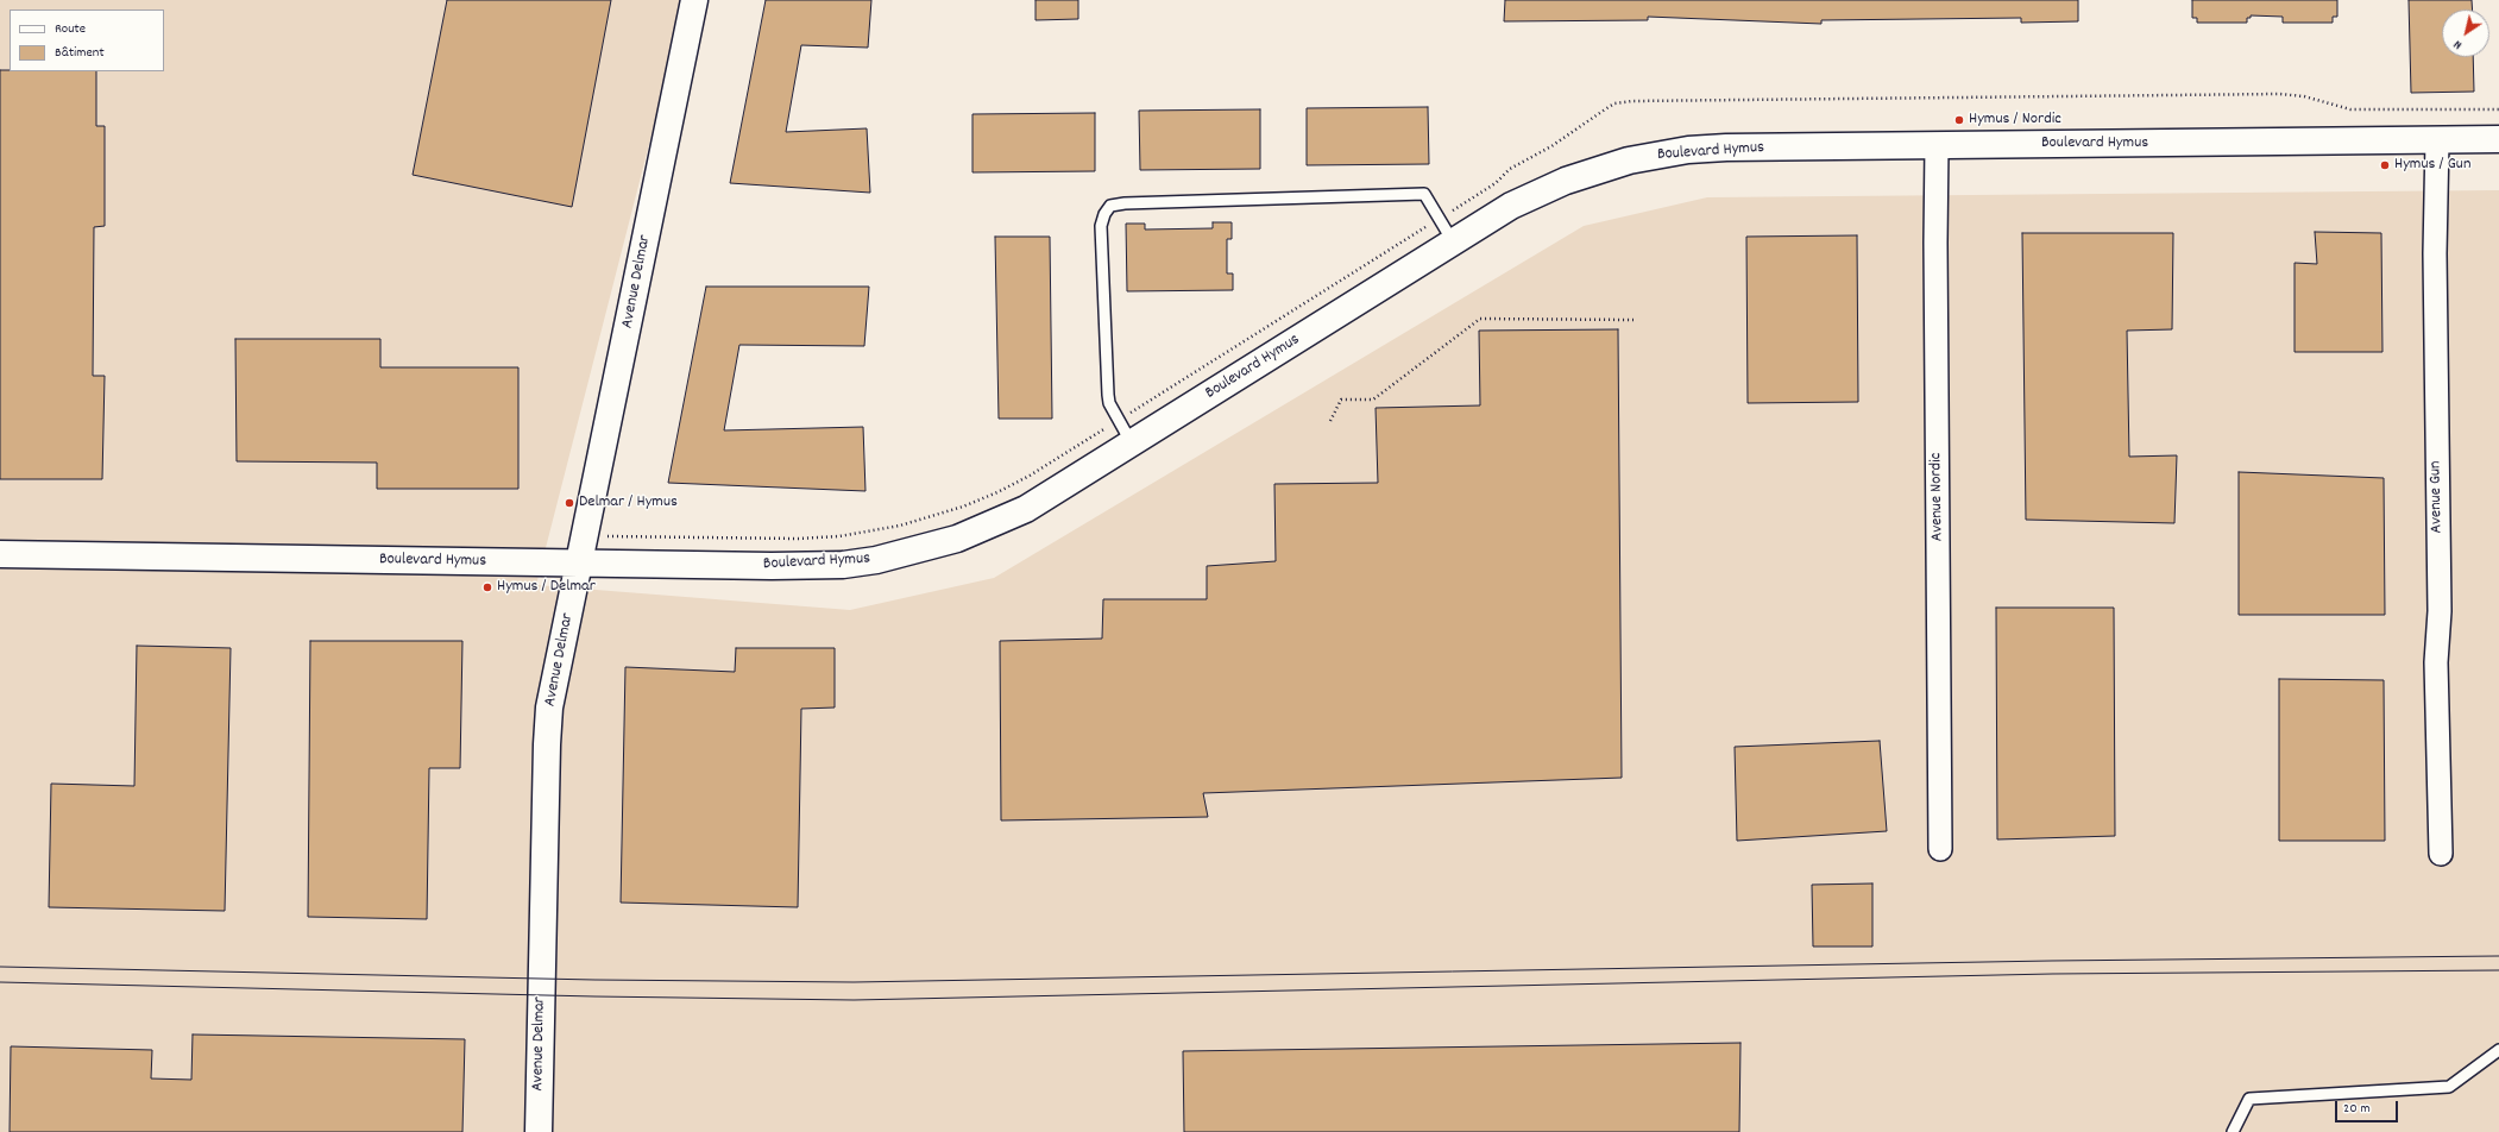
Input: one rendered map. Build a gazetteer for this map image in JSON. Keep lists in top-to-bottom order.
{
  "streets": {
    "street": [
      "Boulevard Hymus",
      "Avenue Delmar",
      "Avenue Nordic",
      "Avenue Gun"
    ]
  },
  "crossings": [
    ["Boulevard Hymus", "Avenue Delmar"],
    ["Boulevard Hymus", "Avenue Nordic"],
    ["Boulevard Hymus", "Avenue Gun"]
  ],
  "places": [
    "Hymus / Nordic",
    "Hymus / Gun",
    "Delmar / Hymus",
    "Hymus / Delmar"
  ],
  "legend": ["Route", "Bâtiment"],
  "scale_bar": "20 m",
  "north": "bottom left"
}
